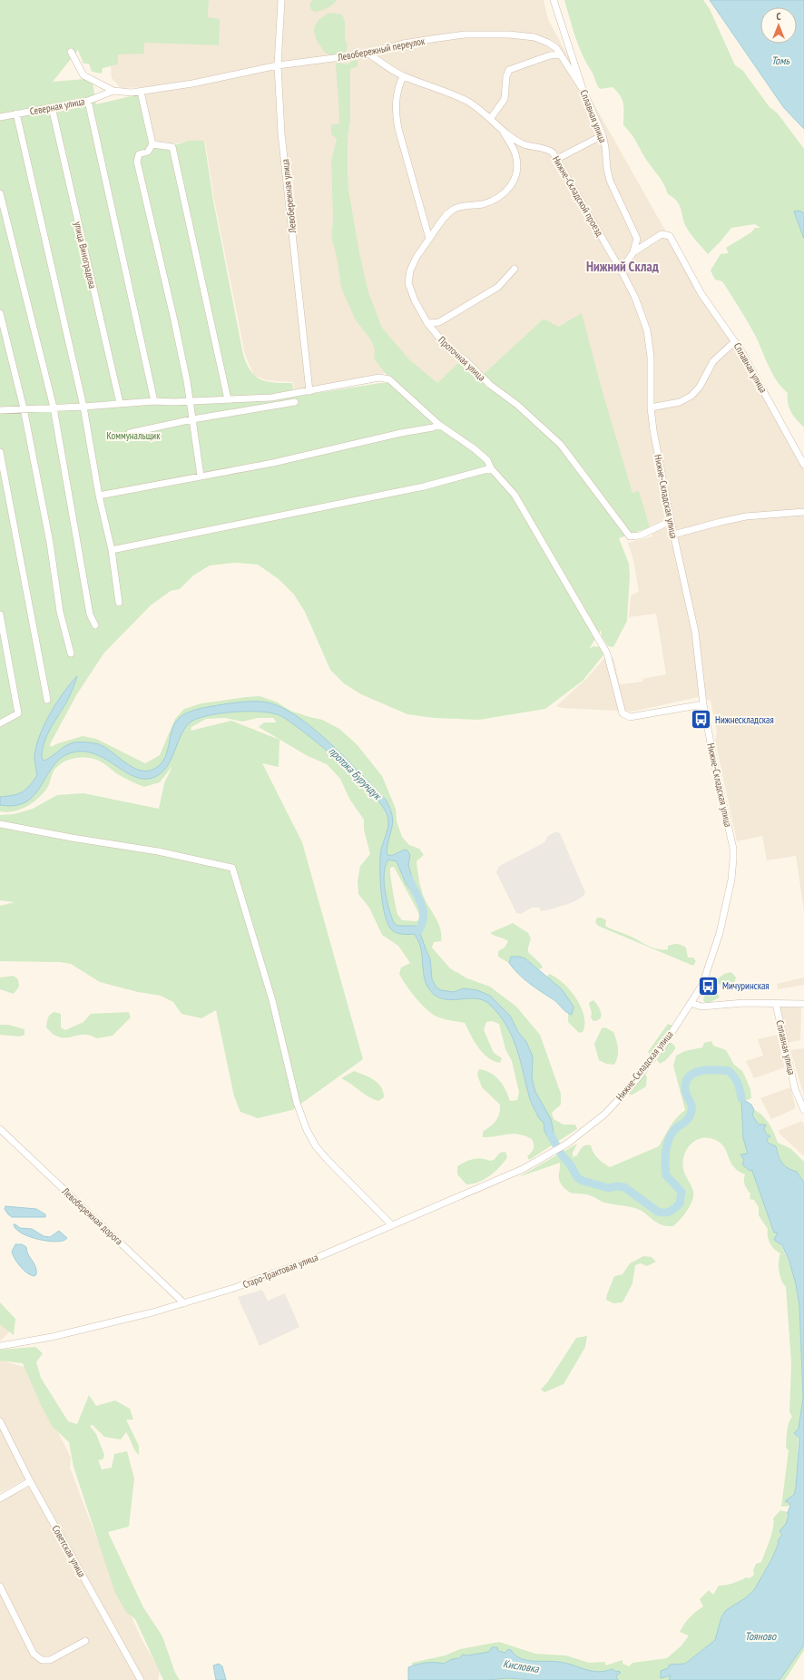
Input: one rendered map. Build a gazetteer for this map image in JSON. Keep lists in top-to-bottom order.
{
  "streets": {
    "street": [
      "Левобережный переулок",
      "Северная улица",
      "Сплавная улица",
      "Левобережная улица",
      "Нижне-Складской проезд",
      "улица Виноградова",
      "Проточная улица",
      "Нижне-Складская улица",
      "Левобережная дорога",
      "Старо-Трактовая улица",
      "Советская улица"
    ]
  },
  "crossings": [
    ["Левобережный переулок", "Северная улица"],
    ["Левобережный переулок", "Сплавная улица"],
    ["Левобережный переулок", "Левобережная улица"],
    ["Левобережный переулок", "Нижне-Складской проезд"],
    ["Северная улица", "улица Виноградова"],
    ["Нижне-Складской проезд", "Проточная улица"],
    ["Нижне-Складской проезд", "Нижне-Складская улица"],
    ["Проточная улица", "Нижне-Складская улица"],
    ["Нижне-Складская улица", "Старо-Трактовая улица"],
    ["Левобережная дорога", "Старо-Трактовая улица"]
  ],
  "districts": ["Нижний Склад"],
  "water": [
    "Томь",
    "протока Бурундук",
    "Тояново",
    "Кисловка"
  ],
  "parks": ["Коммунальщик"],
  "places": {
    "bus stop": ["Нижнескладская", "Мичуринская"]
  },
  "north": "top"
}
